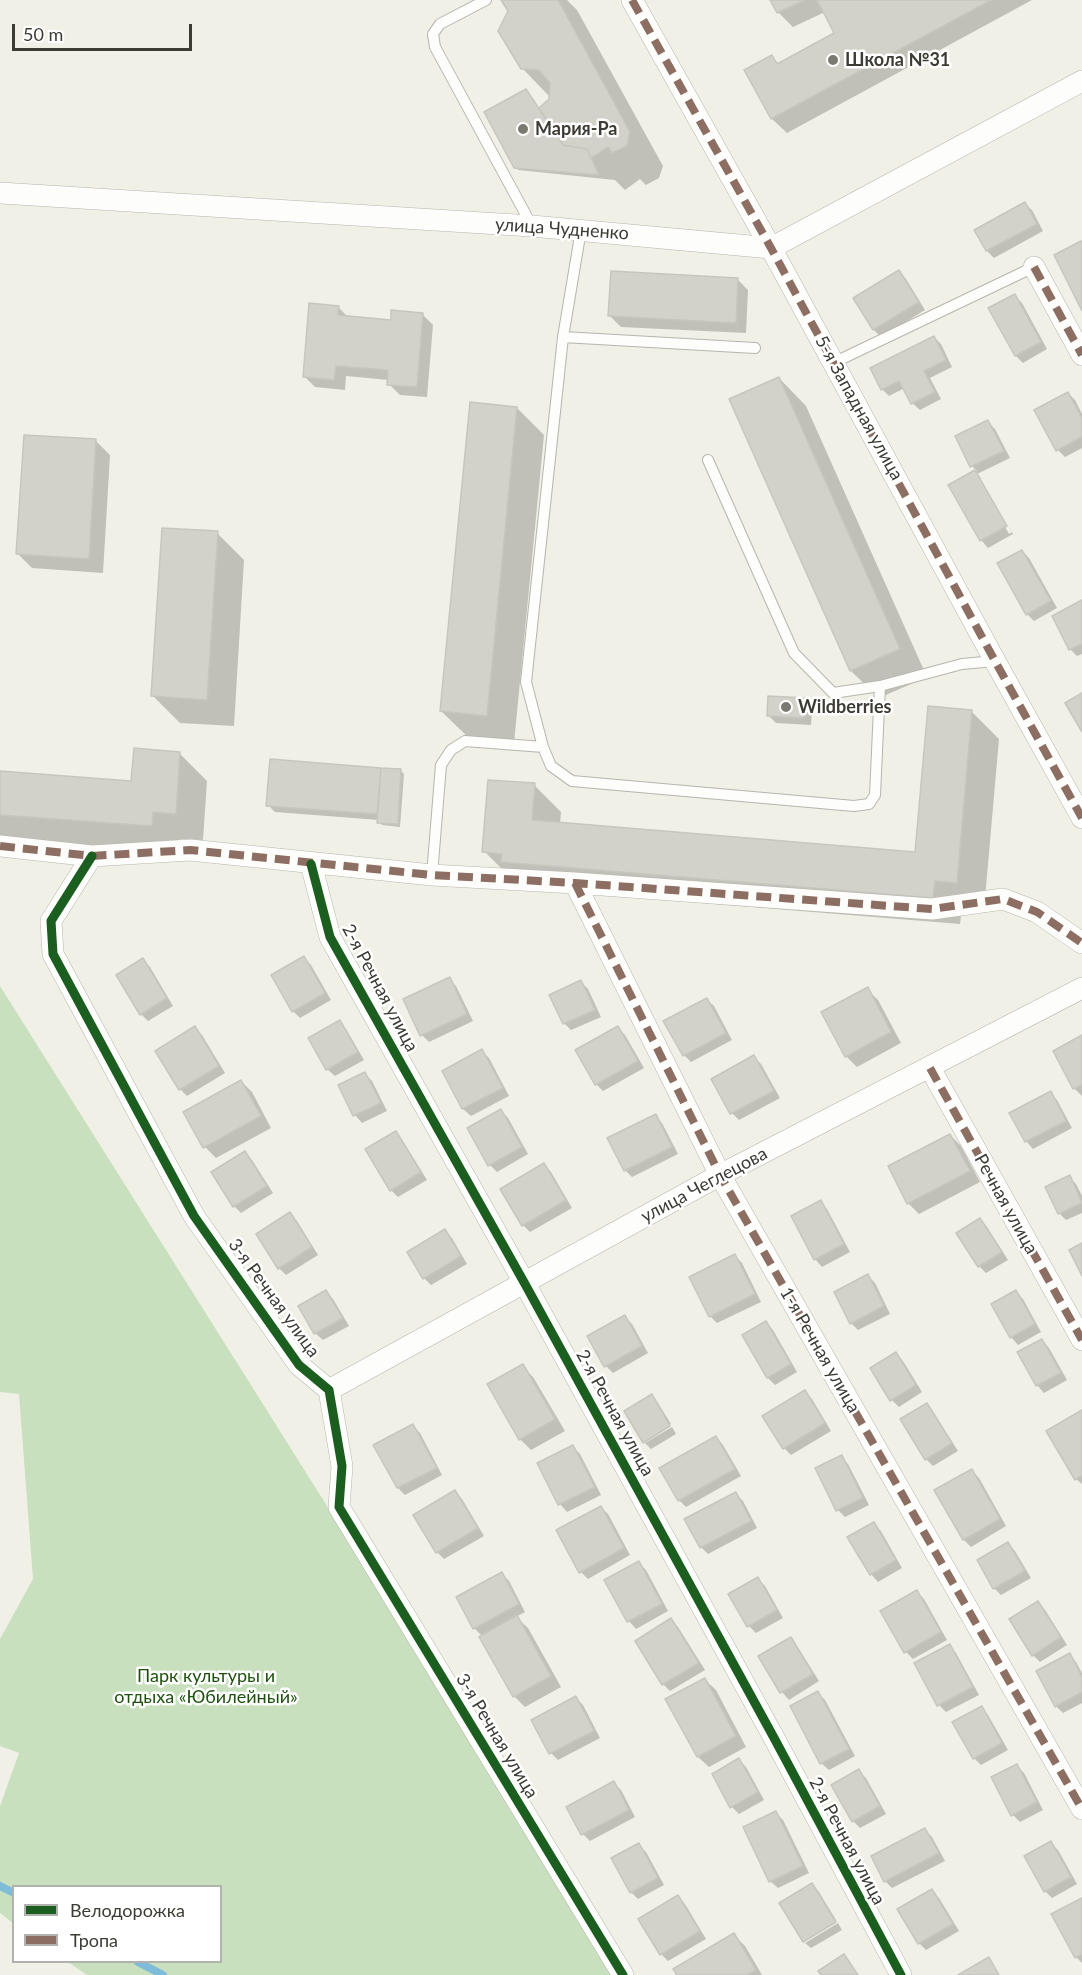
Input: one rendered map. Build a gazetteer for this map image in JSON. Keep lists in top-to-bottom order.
{
  "streets": {
    "street": [
      "улица Чудненко",
      "5-я Западная улица",
      "2-я Речная улица",
      "улица Чеглецова",
      "Речная улица",
      "3-я Речная улица",
      "1-я Речная улица"
    ]
  },
  "crossings": [
    ["улица Чудненко", "5-я Западная улица"],
    ["2-я Речная улица", "улица Чеглецова"],
    ["улица Чеглецова", "Речная улица"],
    ["улица Чеглецова", "3-я Речная улица"],
    ["улица Чеглецова", "1-я Речная улица"]
  ],
  "parks": ["Парк культуры и отдыха «Юбилейный»"],
  "places": ["Школа №31", "Мария-Ра", "Wildberries"],
  "legend": ["Велодорожка", "Тропа"],
  "scale_bar": "50 m"
}
